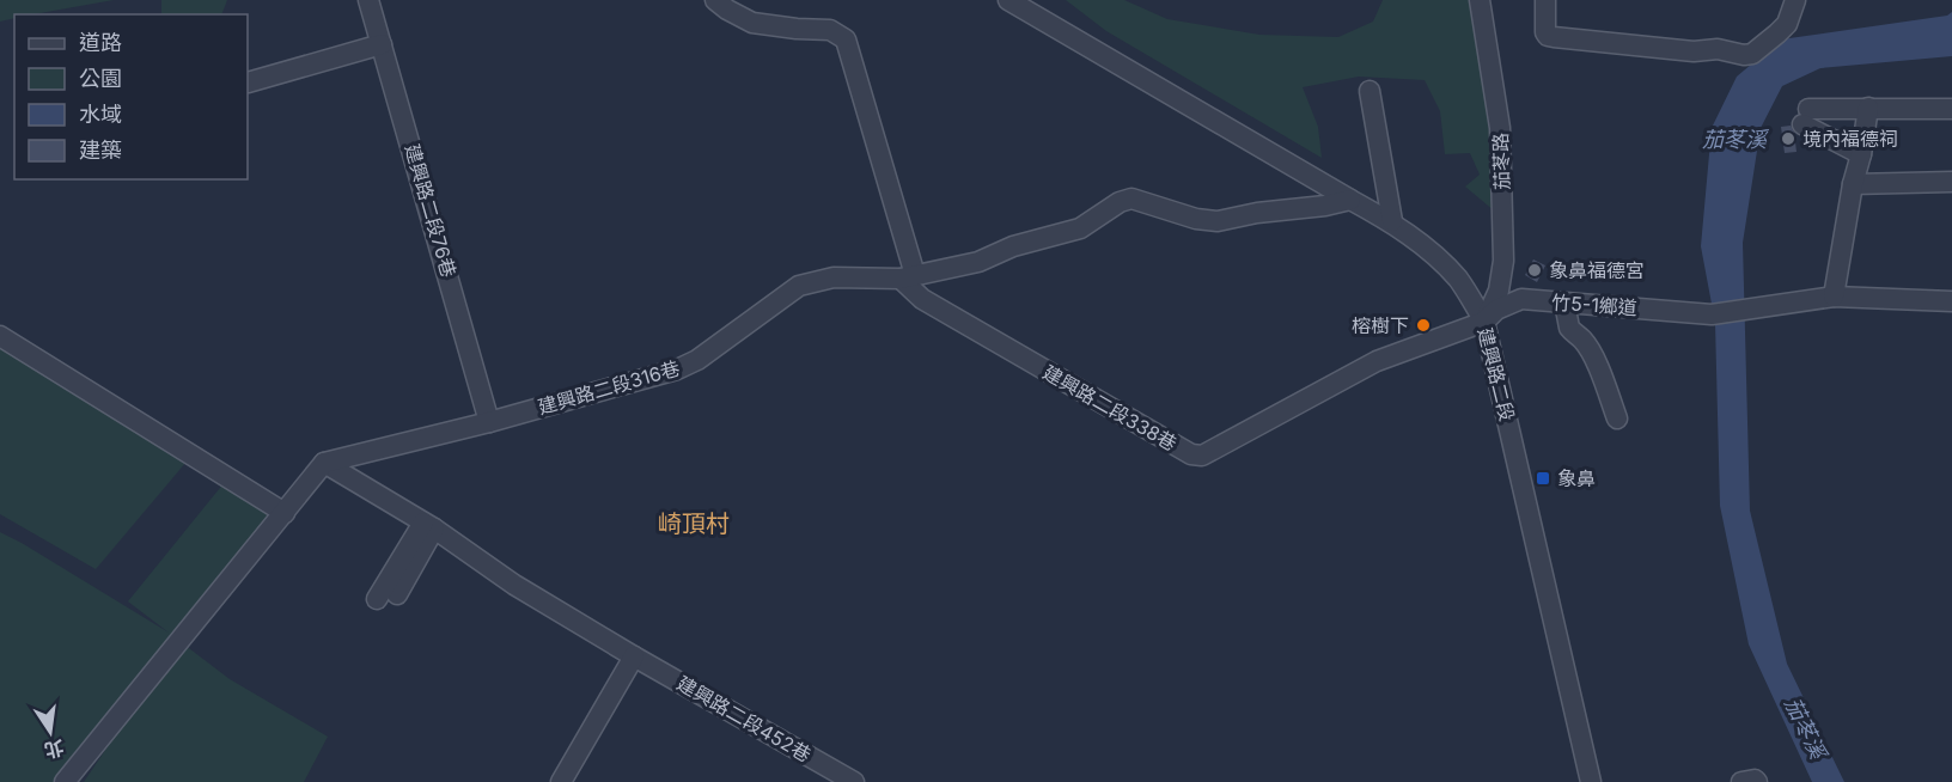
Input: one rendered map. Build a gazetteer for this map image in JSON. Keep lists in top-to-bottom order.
{
  "streets": {
    "street": [
      "茄苳路",
      "建興路二段76巷",
      "竹5-1鄉道",
      "建興路二段",
      "建興路二段316巷",
      "建興路二段338巷",
      "建興路二段452巷"
    ]
  },
  "crossings": [
    ["茄苳路", "竹5-1鄉道"],
    ["茄苳路", "建興路二段"],
    ["茄苳路", "建興路二段338巷"],
    ["建興路二段76巷", "建興路二段316巷"],
    ["竹5-1鄉道", "建興路二段"],
    ["竹5-1鄉道", "建興路二段338巷"],
    ["建興路二段", "建興路二段316巷"],
    ["建興路二段", "建興路二段338巷"],
    ["建興路二段316巷", "建興路二段338巷"],
    ["建興路二段316巷", "建興路二段452巷"]
  ],
  "districts": ["崎頂村"],
  "water": ["茄苳溪"],
  "places": {
    "other": ["境內福德祠", "象鼻福德宮", "榕樹下"],
    "transit": ["象鼻"]
  },
  "legend": [
    "道路",
    "公園",
    "水域",
    "建築"
  ],
  "north": "bottom"
}
